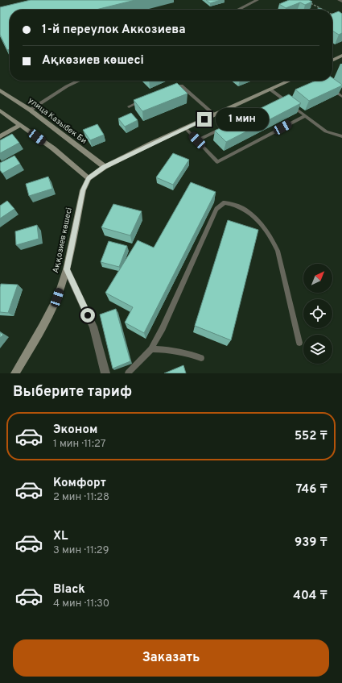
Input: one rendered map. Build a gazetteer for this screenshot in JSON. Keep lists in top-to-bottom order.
{
  "streets": {
    "main road": ["улица Казыбек Би", "Аққозиев көшесі"]
  },
  "north": "top right",
  "page": {
    "banner": ["1-й переулок Аккозиева", "Ақкөзиев көшесі"],
    "bubble": "1 мин",
    "heading": "Выберите тариф",
    "list": [
      {
        "name": "Эконом",
        "note": "1 мин · 11:27",
        "value": "552 ₸"
      },
      {
        "name": "Комфорт",
        "note": "2 мин · 11:28",
        "value": "746 ₸"
      },
      {
        "name": "XL",
        "note": "3 мин · 11:29",
        "value": "939 ₸"
      },
      {
        "name": "Black",
        "note": "4 мин · 11:30",
        "value": "404 ₸"
      }
    ],
    "buttons": "Заказать"
  }
}
